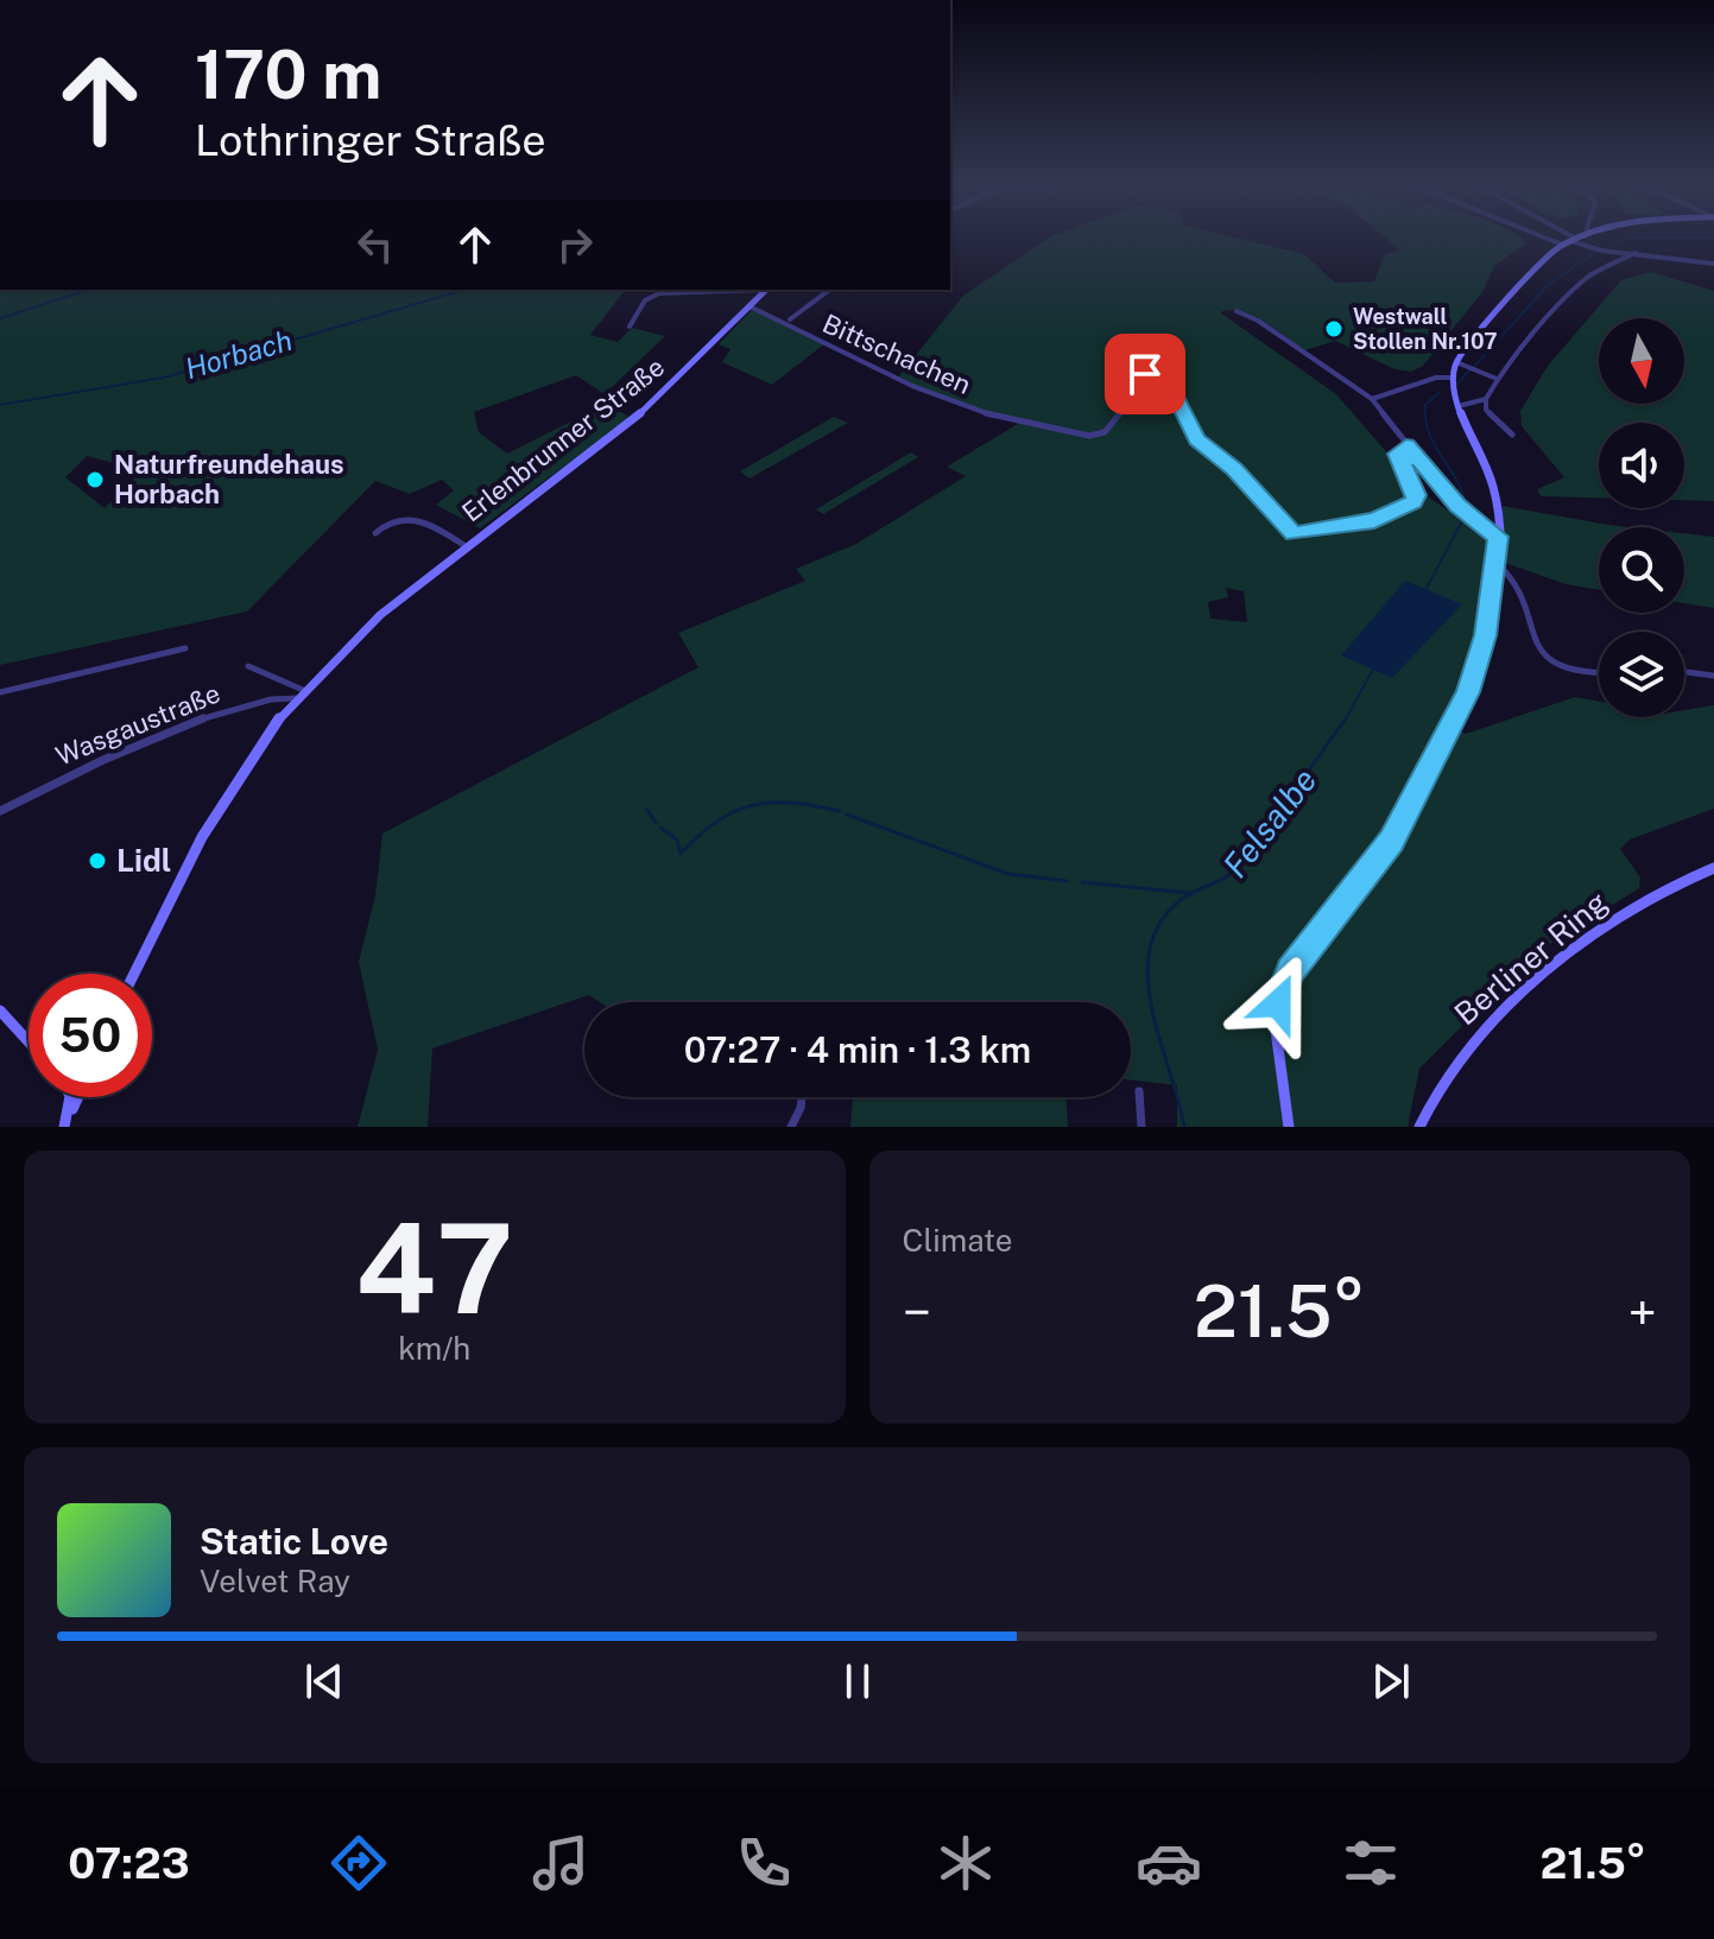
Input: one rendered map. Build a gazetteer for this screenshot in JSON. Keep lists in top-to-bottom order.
{
  "streets": {
    "main road": ["Erlenbrunner Straße", "Berliner Ring"],
    "street": ["Bittschachen", "Wasgaustraße"]
  },
  "crossings": [
    ["Bittschachen", "Erlenbrunner Straße"],
    ["Erlenbrunner Straße", "Wasgaustraße"]
  ],
  "water": ["Horbach", "Felsalbe"],
  "places": ["Westwall Stollen Nr.107", "Naturfreundehaus Horbach", "Lidl"],
  "north": "bottom",
  "page": {
    "turn": ["170 m", "Lothringer Straße"],
    "limit": "50",
    "trip": "07:27 · 4 min · 1.3 km",
    "tile": [
      ["47", "km/h"],
      "Climate"
    ],
    "heat": ["−", "21.5°", "+"],
    "song": ["Static Love", "Velvet Ray"],
    "tabs": ["07:23", "21.5°"]
  }
}
